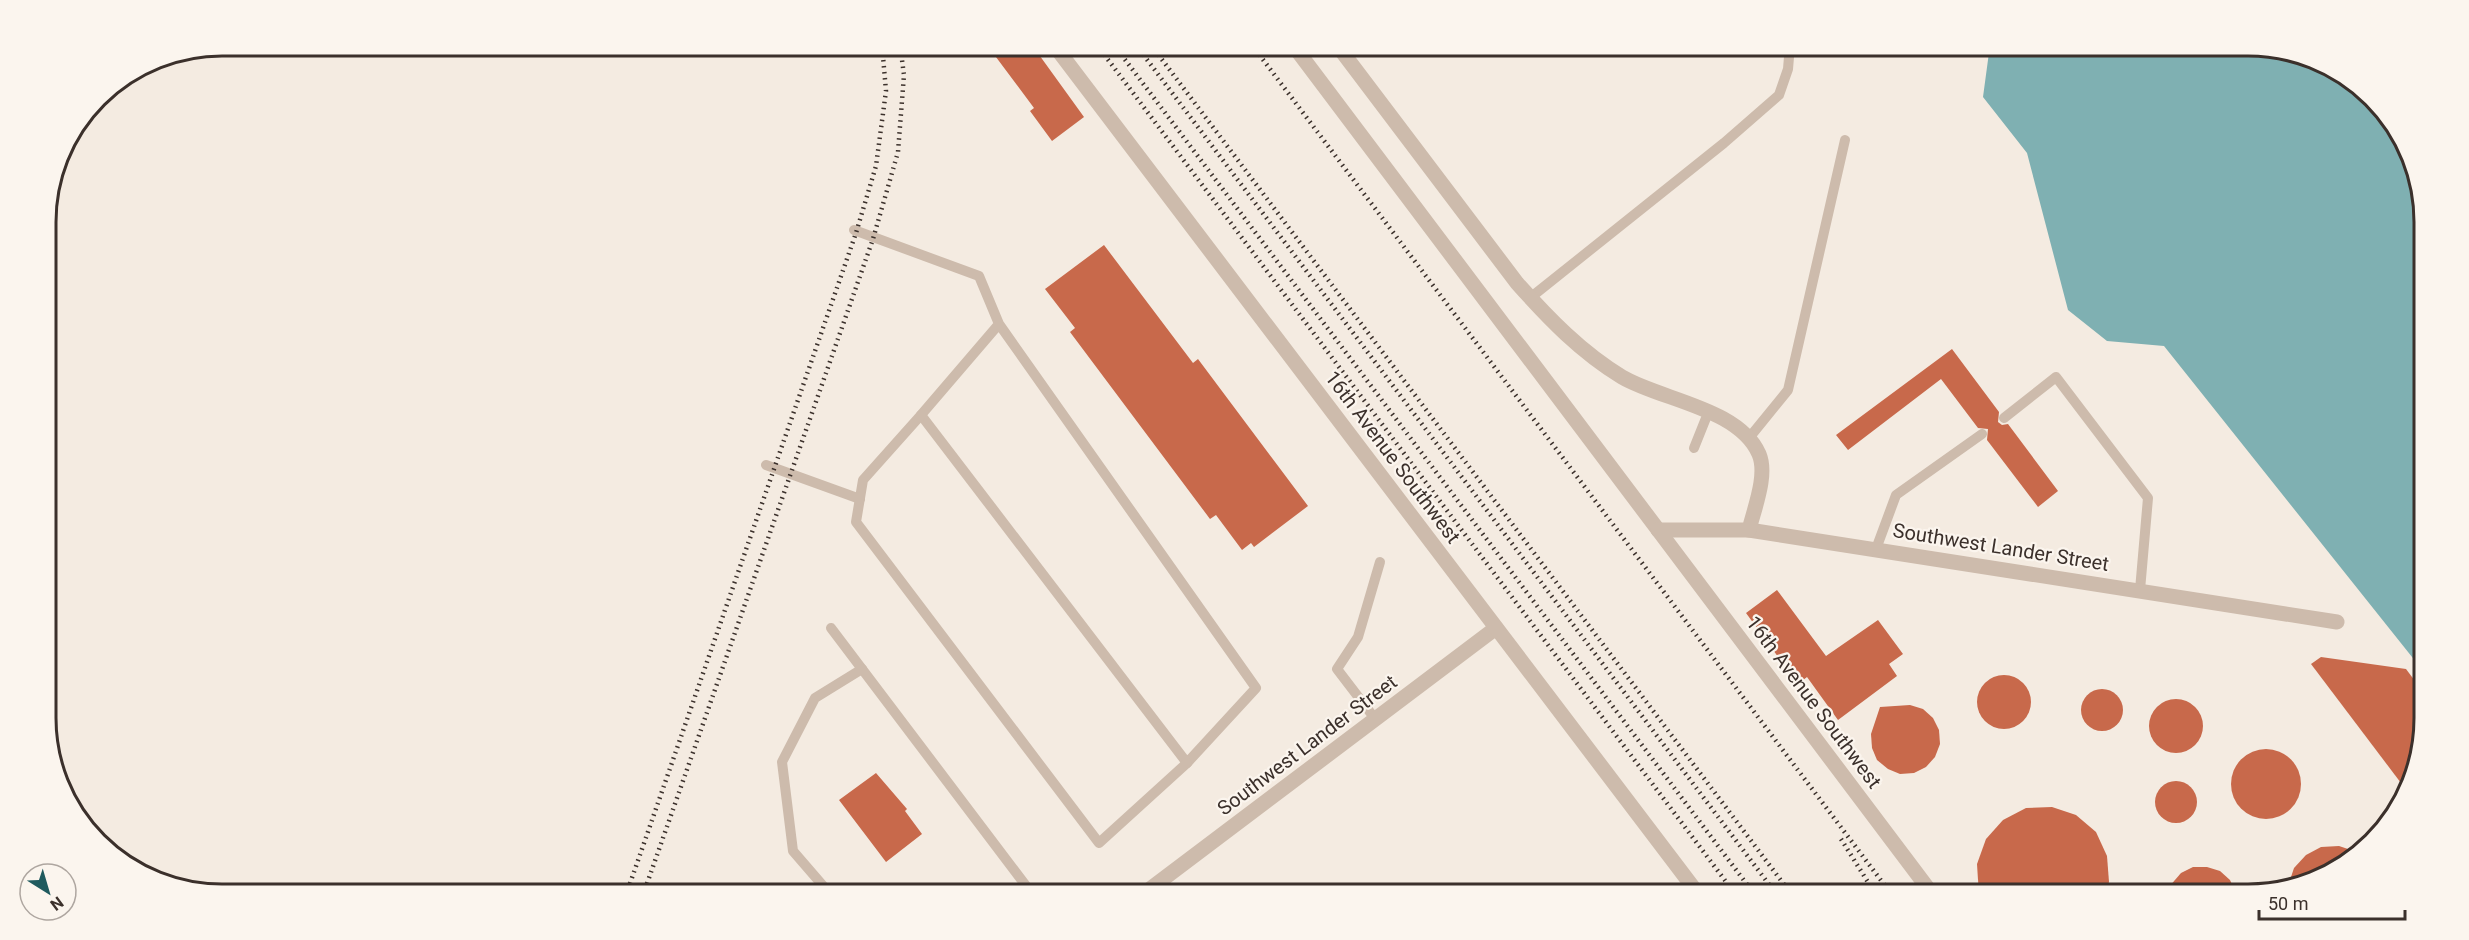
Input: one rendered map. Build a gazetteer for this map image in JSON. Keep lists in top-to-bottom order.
{
  "streets": {
    "street": ["16th Avenue Southwest", "Southwest Lander Street"]
  },
  "crossings": [
    ["16th Avenue Southwest", "Southwest Lander Street"]
  ],
  "scale_bar": "50 m",
  "north": "bottom right"
}
